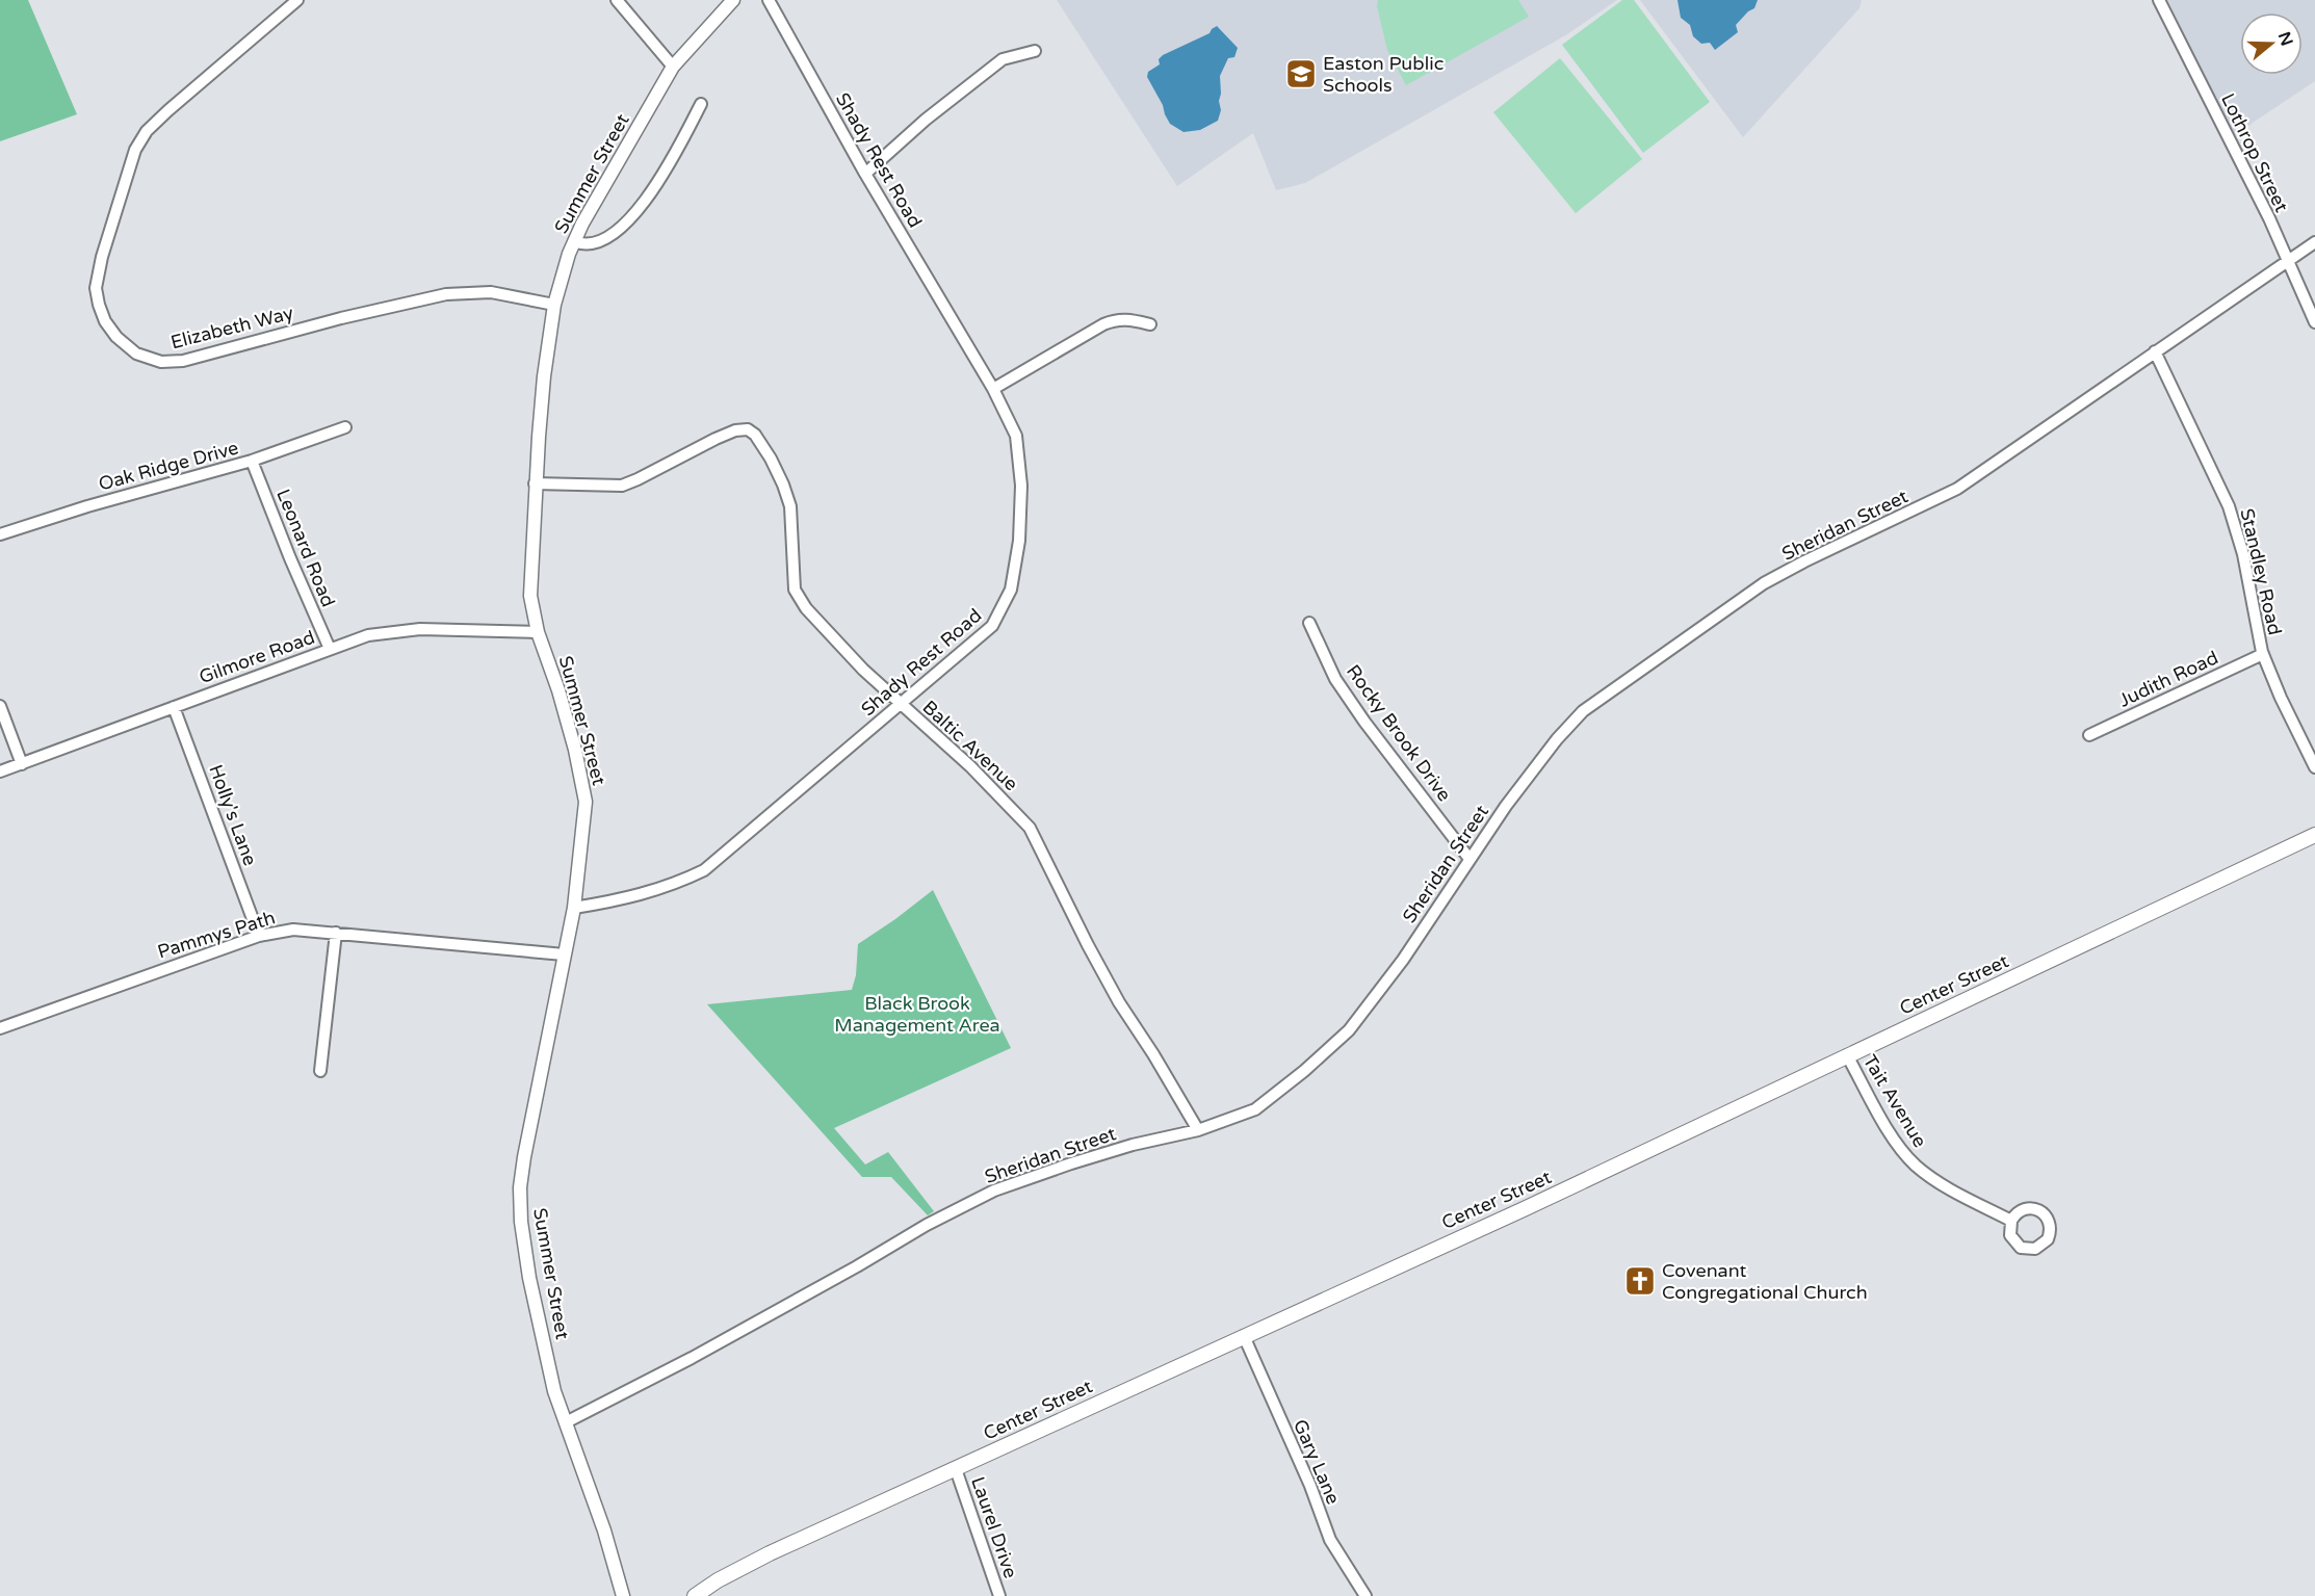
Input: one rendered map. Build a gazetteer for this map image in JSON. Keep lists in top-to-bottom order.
{
  "streets": {
    "main road": ["Center Street"],
    "street": [
      "Lothrop Street",
      "Shady Rest Road",
      "Summer Street",
      "Elizabeth Way",
      "Oak Ridge Drive",
      "Sheridan Street",
      "Leonard Road",
      "Standley Road",
      "Gilmore Road",
      "Judith Road",
      "Rocky Brook Drive",
      "Baltic Avenue",
      "Holly's Lane",
      "Pammys Path",
      "Tait Avenue",
      "Gary Lane",
      "Laurel Drive"
    ]
  },
  "crossings": [
    ["Lothrop Street", "Sheridan Street"],
    ["Shady Rest Road", "Summer Street"],
    ["Shady Rest Road", "Baltic Avenue"],
    ["Summer Street", "Elizabeth Way"],
    ["Summer Street", "Sheridan Street"],
    ["Summer Street", "Gilmore Road"],
    ["Summer Street", "Baltic Avenue"],
    ["Summer Street", "Pammys Path"],
    ["Oak Ridge Drive", "Leonard Road"],
    ["Sheridan Street", "Standley Road"],
    ["Sheridan Street", "Rocky Brook Drive"],
    ["Sheridan Street", "Baltic Avenue"],
    ["Leonard Road", "Gilmore Road"],
    ["Standley Road", "Judith Road"],
    ["Gilmore Road", "Holly's Lane"],
    ["Holly's Lane", "Pammys Path"],
    ["Center Street", "Tait Avenue"],
    ["Center Street", "Gary Lane"],
    ["Center Street", "Laurel Drive"]
  ],
  "parks": ["Black Brook Management Area"],
  "places": {
    "school or university": ["Easton Public Schools"],
    "church": ["Covenant Congregational Church"]
  },
  "north": "right"
}
